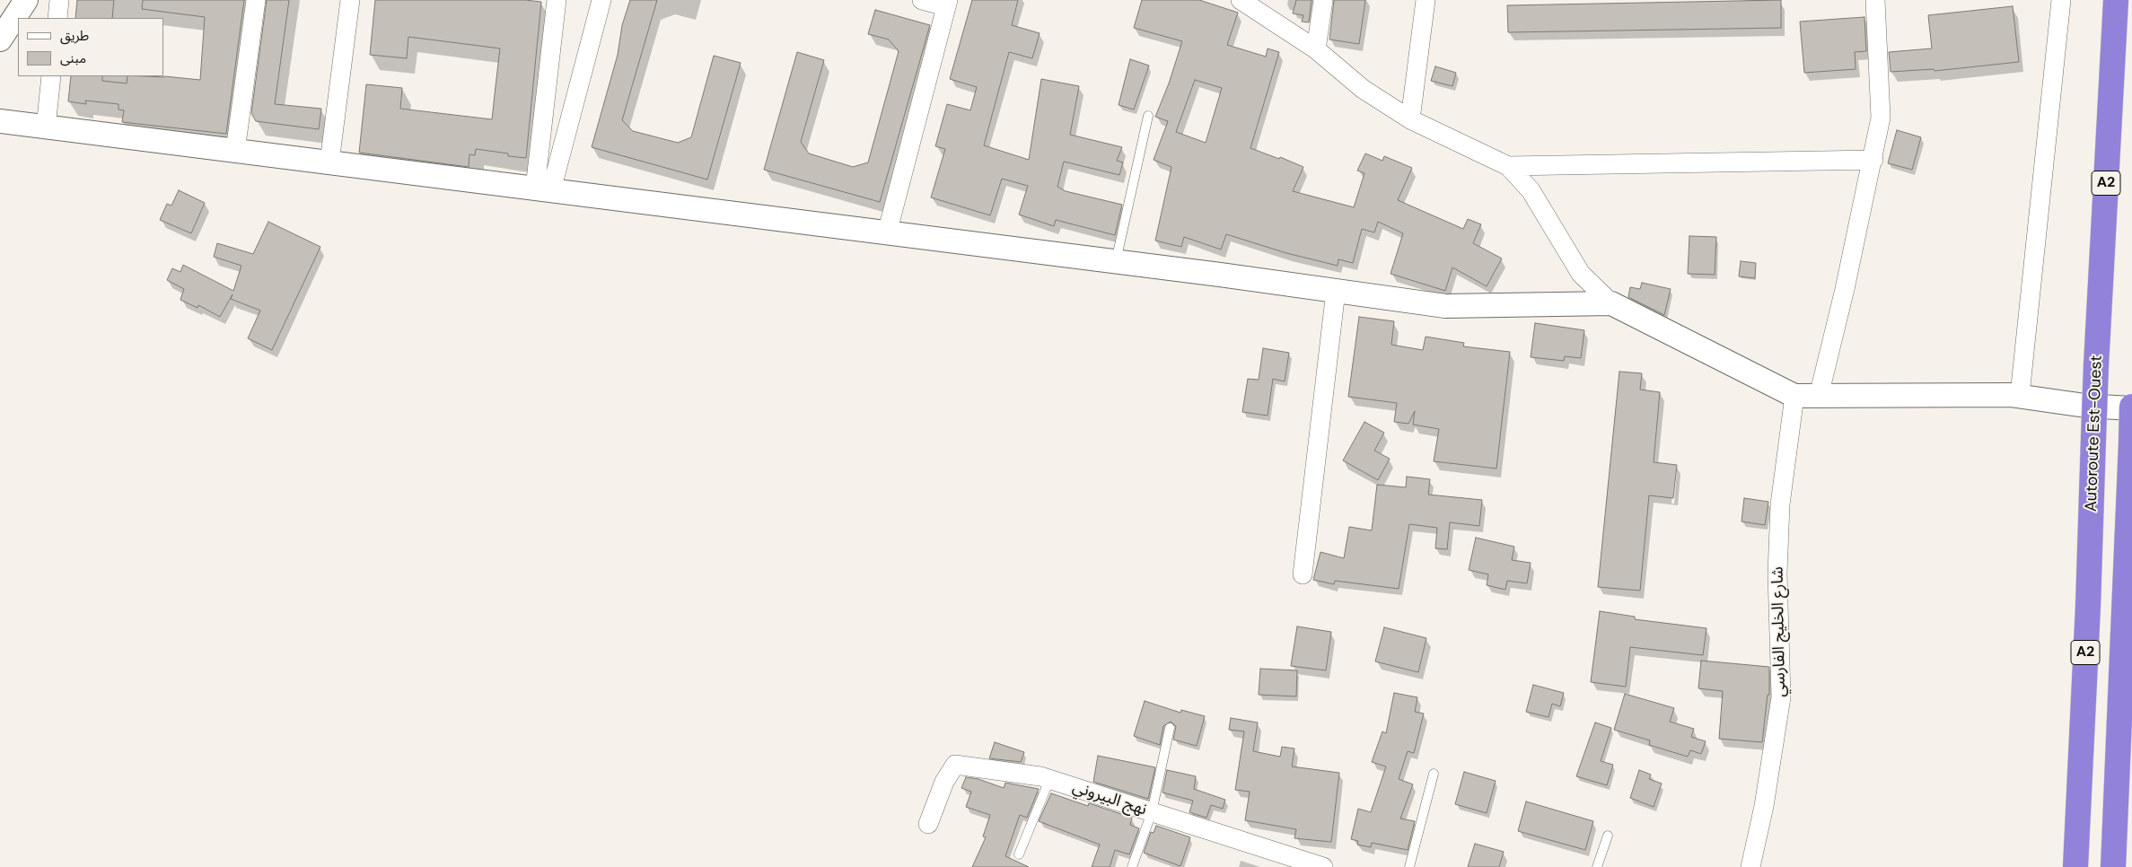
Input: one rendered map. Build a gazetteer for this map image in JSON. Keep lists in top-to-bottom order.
{
  "streets": {
    "highway": ["A2", "Autoroute Est-Ouest"],
    "street": ["شارع الخليج الفارسي", "نهج البيروني"]
  },
  "legend": ["طريق", "مبنى"]
}
